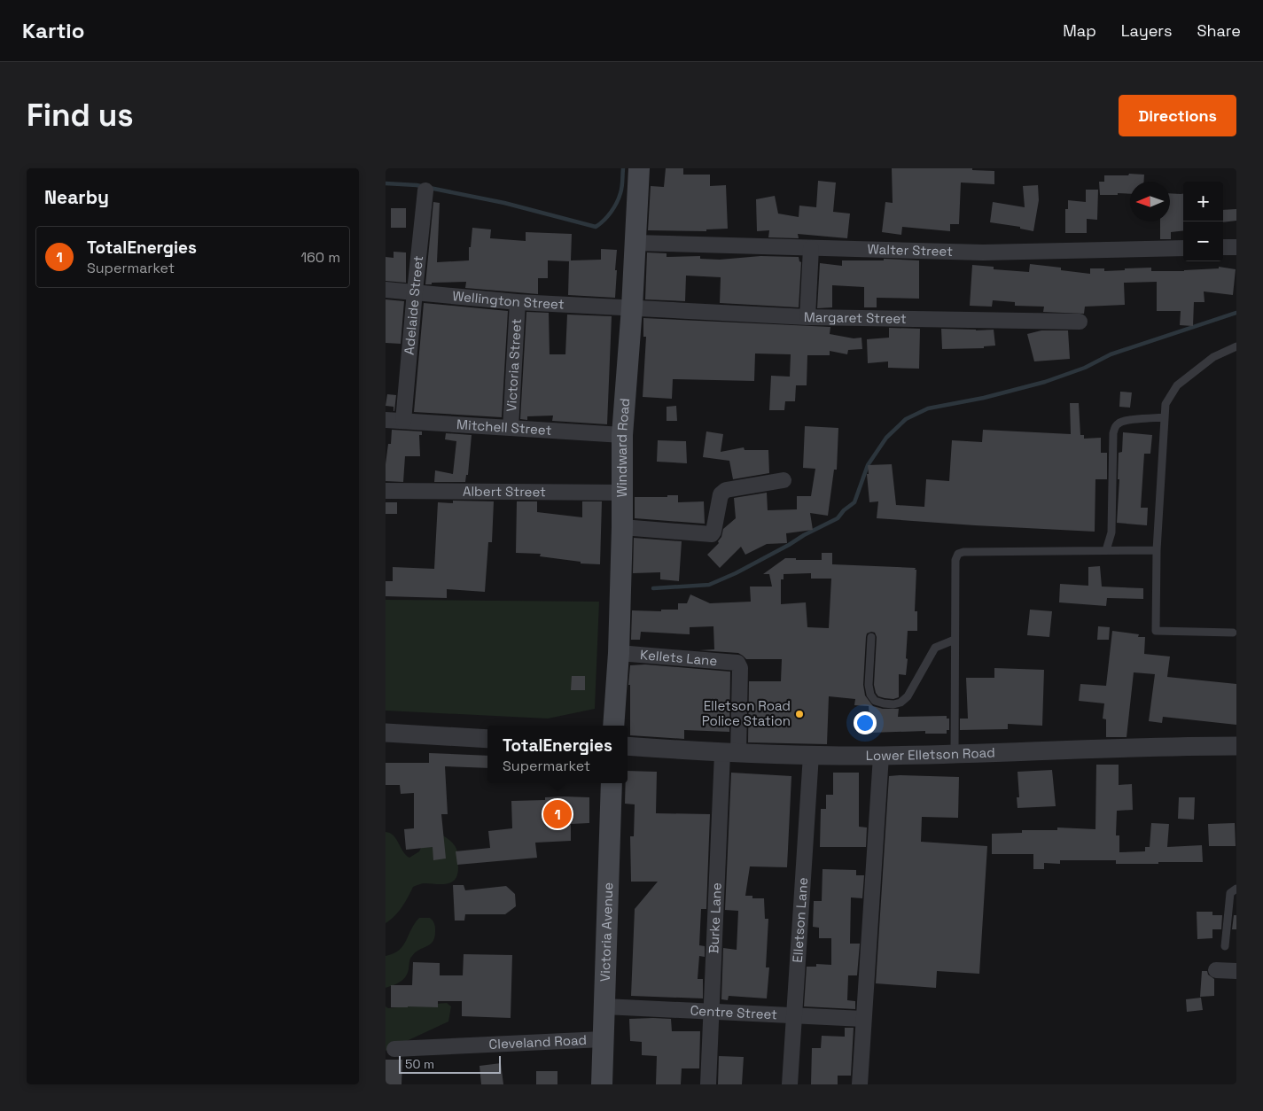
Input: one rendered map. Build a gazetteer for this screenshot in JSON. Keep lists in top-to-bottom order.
{
  "streets": {
    "main road": ["Windward Road", "Victoria Avenue"],
    "street": [
      "Walter Street",
      "Wellington Street",
      "Adelaide Street",
      "Margaret Street",
      "Victoria Street",
      "Mitchell Street",
      "Albert Street",
      "Kellets Lane",
      "Lower Elletson Road",
      "Burke Lane",
      "Elletson Lane",
      "Centre Street",
      "Cleveland Road"
    ]
  },
  "crossings": [
    ["Walter Street", "Windward Road"],
    ["Wellington Street", "Adelaide Street"],
    ["Wellington Street", "Margaret Street"],
    ["Wellington Street", "Victoria Street"],
    ["Wellington Street", "Windward Road"],
    ["Adelaide Street", "Mitchell Street"],
    ["Margaret Street", "Windward Road"],
    ["Victoria Street", "Mitchell Street"],
    ["Mitchell Street", "Windward Road"],
    ["Windward Road", "Albert Street"],
    ["Windward Road", "Kellets Lane"],
    ["Kellets Lane", "Burke Lane"],
    ["Lower Elletson Road", "Burke Lane"],
    ["Lower Elletson Road", "Elletson Lane"],
    ["Burke Lane", "Centre Street"],
    ["Elletson Lane", "Centre Street"],
    ["Victoria Avenue", "Centre Street"],
    ["Victoria Avenue", "Cleveland Road"]
  ],
  "places": ["Elletson Road Police Station"],
  "scale_bar": "50 m",
  "north": "left",
  "page": {
    "header": "Kartio",
    "nav": ["Map", "Layers", "Share"],
    "buttons": "Directions",
    "title": "Find us",
    "heading": "Nearby",
    "map_buttons": ["+", "−"],
    "list": [
      {
        "mark": "1",
        "name": "TotalEnergies",
        "note": "Supermarket",
        "value": "160 m"
      }
    ],
    "popup": ["TotalEnergies", "Supermarket"],
    "pins": "1",
    "scale": "50 m"
  }
}
